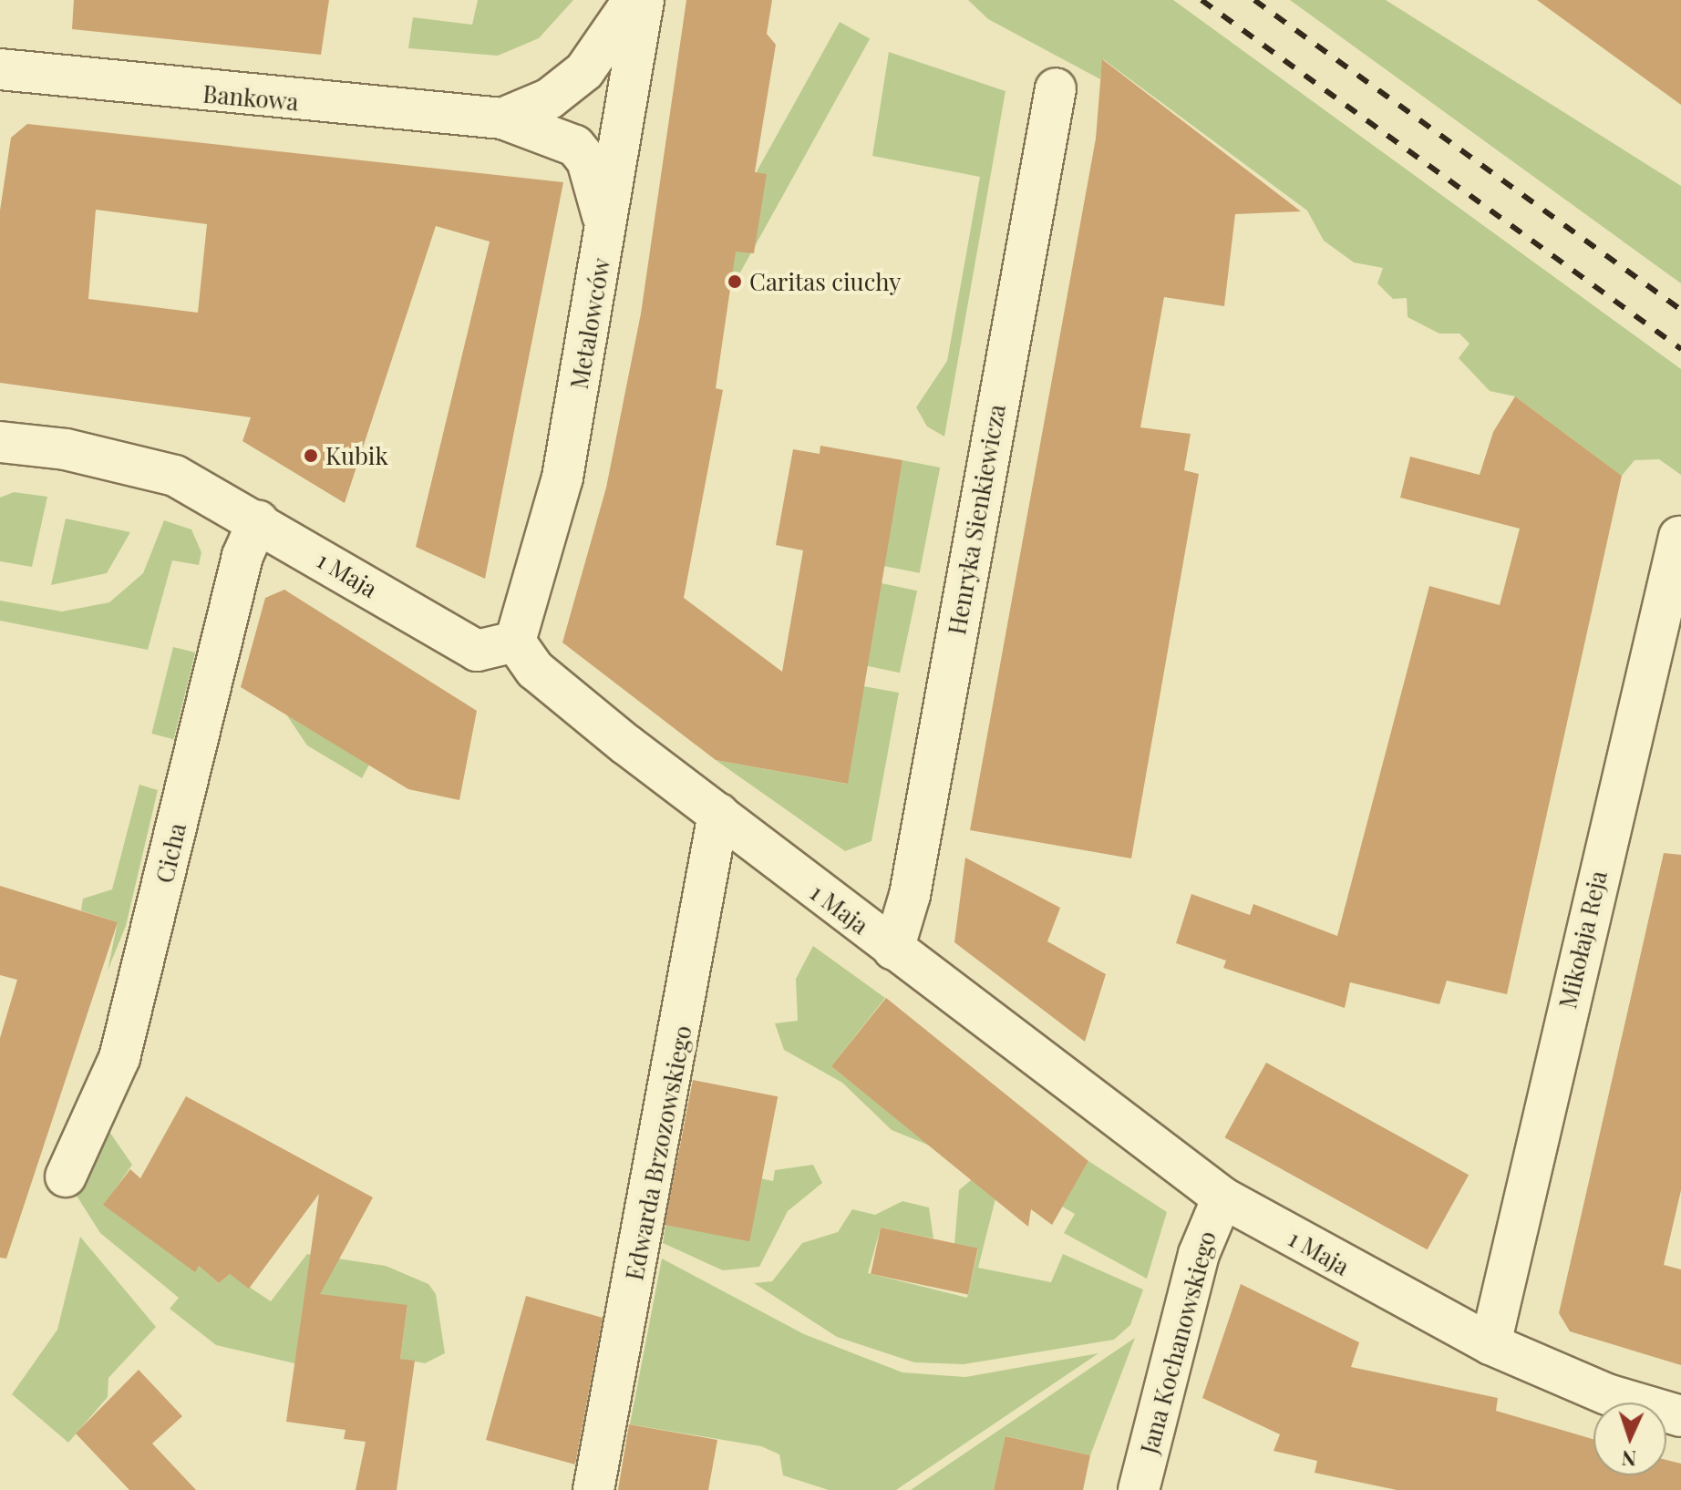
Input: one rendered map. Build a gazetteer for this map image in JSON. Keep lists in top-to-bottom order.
{
  "streets": {
    "street": [
      "Bankowa",
      "Metalowców",
      "Henryka Sienkiewicza",
      "1 Maja",
      "Cicha",
      "Mikołaja Reja",
      "Edwarda Brzozowskiego",
      "Jana Kochanowskiego"
    ]
  },
  "crossings": [
    ["Metalowców", "1 Maja"],
    ["Henryka Sienkiewicza", "1 Maja"],
    ["1 Maja", "Cicha"],
    ["1 Maja", "Mikołaja Reja"],
    ["1 Maja", "Edwarda Brzozowskiego"],
    ["1 Maja", "Jana Kochanowskiego"]
  ],
  "places": ["Caritas ciuchy", "Kubik"],
  "north": "bottom"
}
